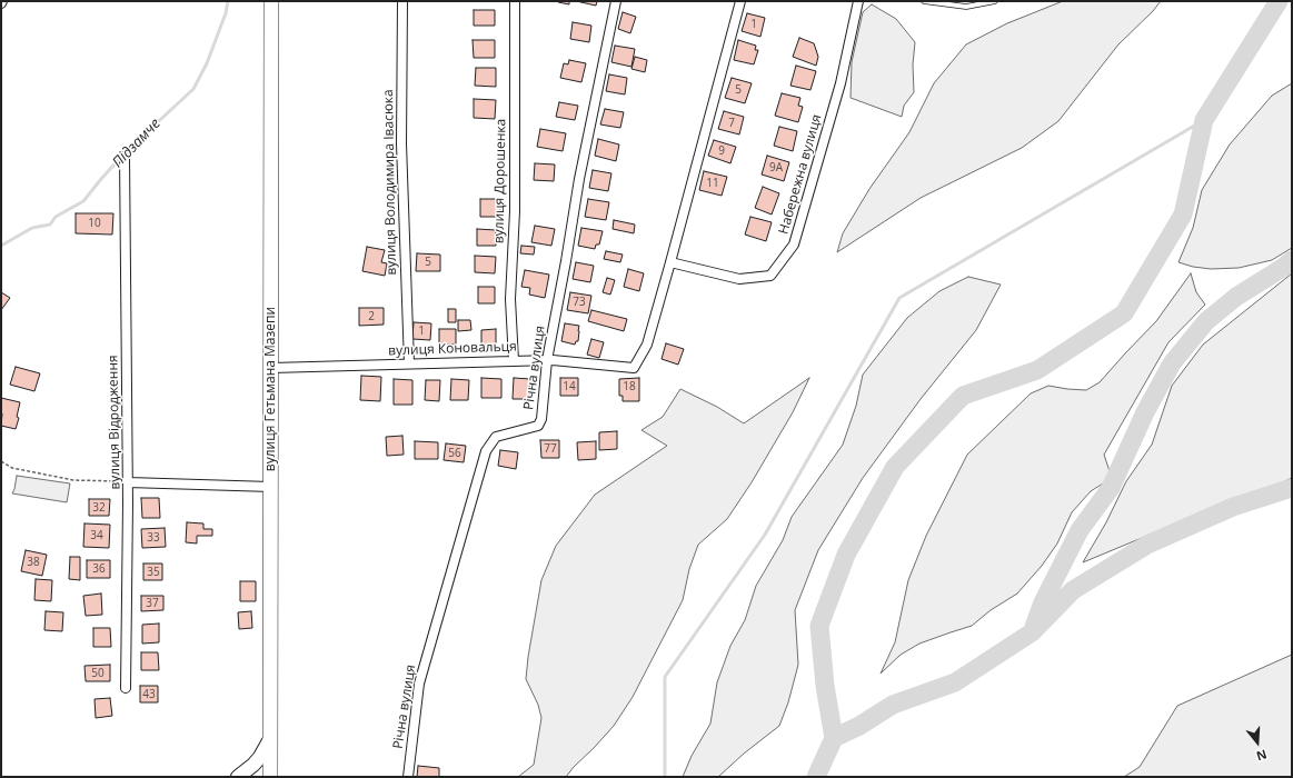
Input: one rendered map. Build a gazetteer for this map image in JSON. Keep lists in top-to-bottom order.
{
  "streets": {
    "main road": ["вулиця Гетьмана Мазепи"],
    "street": [
      "Набережна вулиця",
      "вулиця Дорошенка",
      "вулиця Володимира Івасюка",
      "вулиця Коновальця",
      "Річна вулиця",
      "вулиця Відродження"
    ]
  },
  "crossings": [
    ["Набережна вулиця", "вулиця Коновальця"],
    ["вулиця Дорошенка", "вулиця Коновальця"],
    ["вулиця Володимира Івасюка", "вулиця Коновальця"],
    ["вулиця Коновальця", "Річна вулиця"],
    ["вулиця Коновальця", "вулиця Гетьмана Мазепи"]
  ],
  "water": ["Підзамче"],
  "house_numbers": [
    "1",
    "5",
    "7",
    "9",
    "9А",
    "11",
    "10",
    "5",
    "73",
    "2",
    "1",
    "14",
    "18",
    "77",
    "56",
    "32",
    "34",
    "33",
    "38",
    "36",
    "35",
    "37",
    "50",
    "43"
  ],
  "north": "bottom"
}
